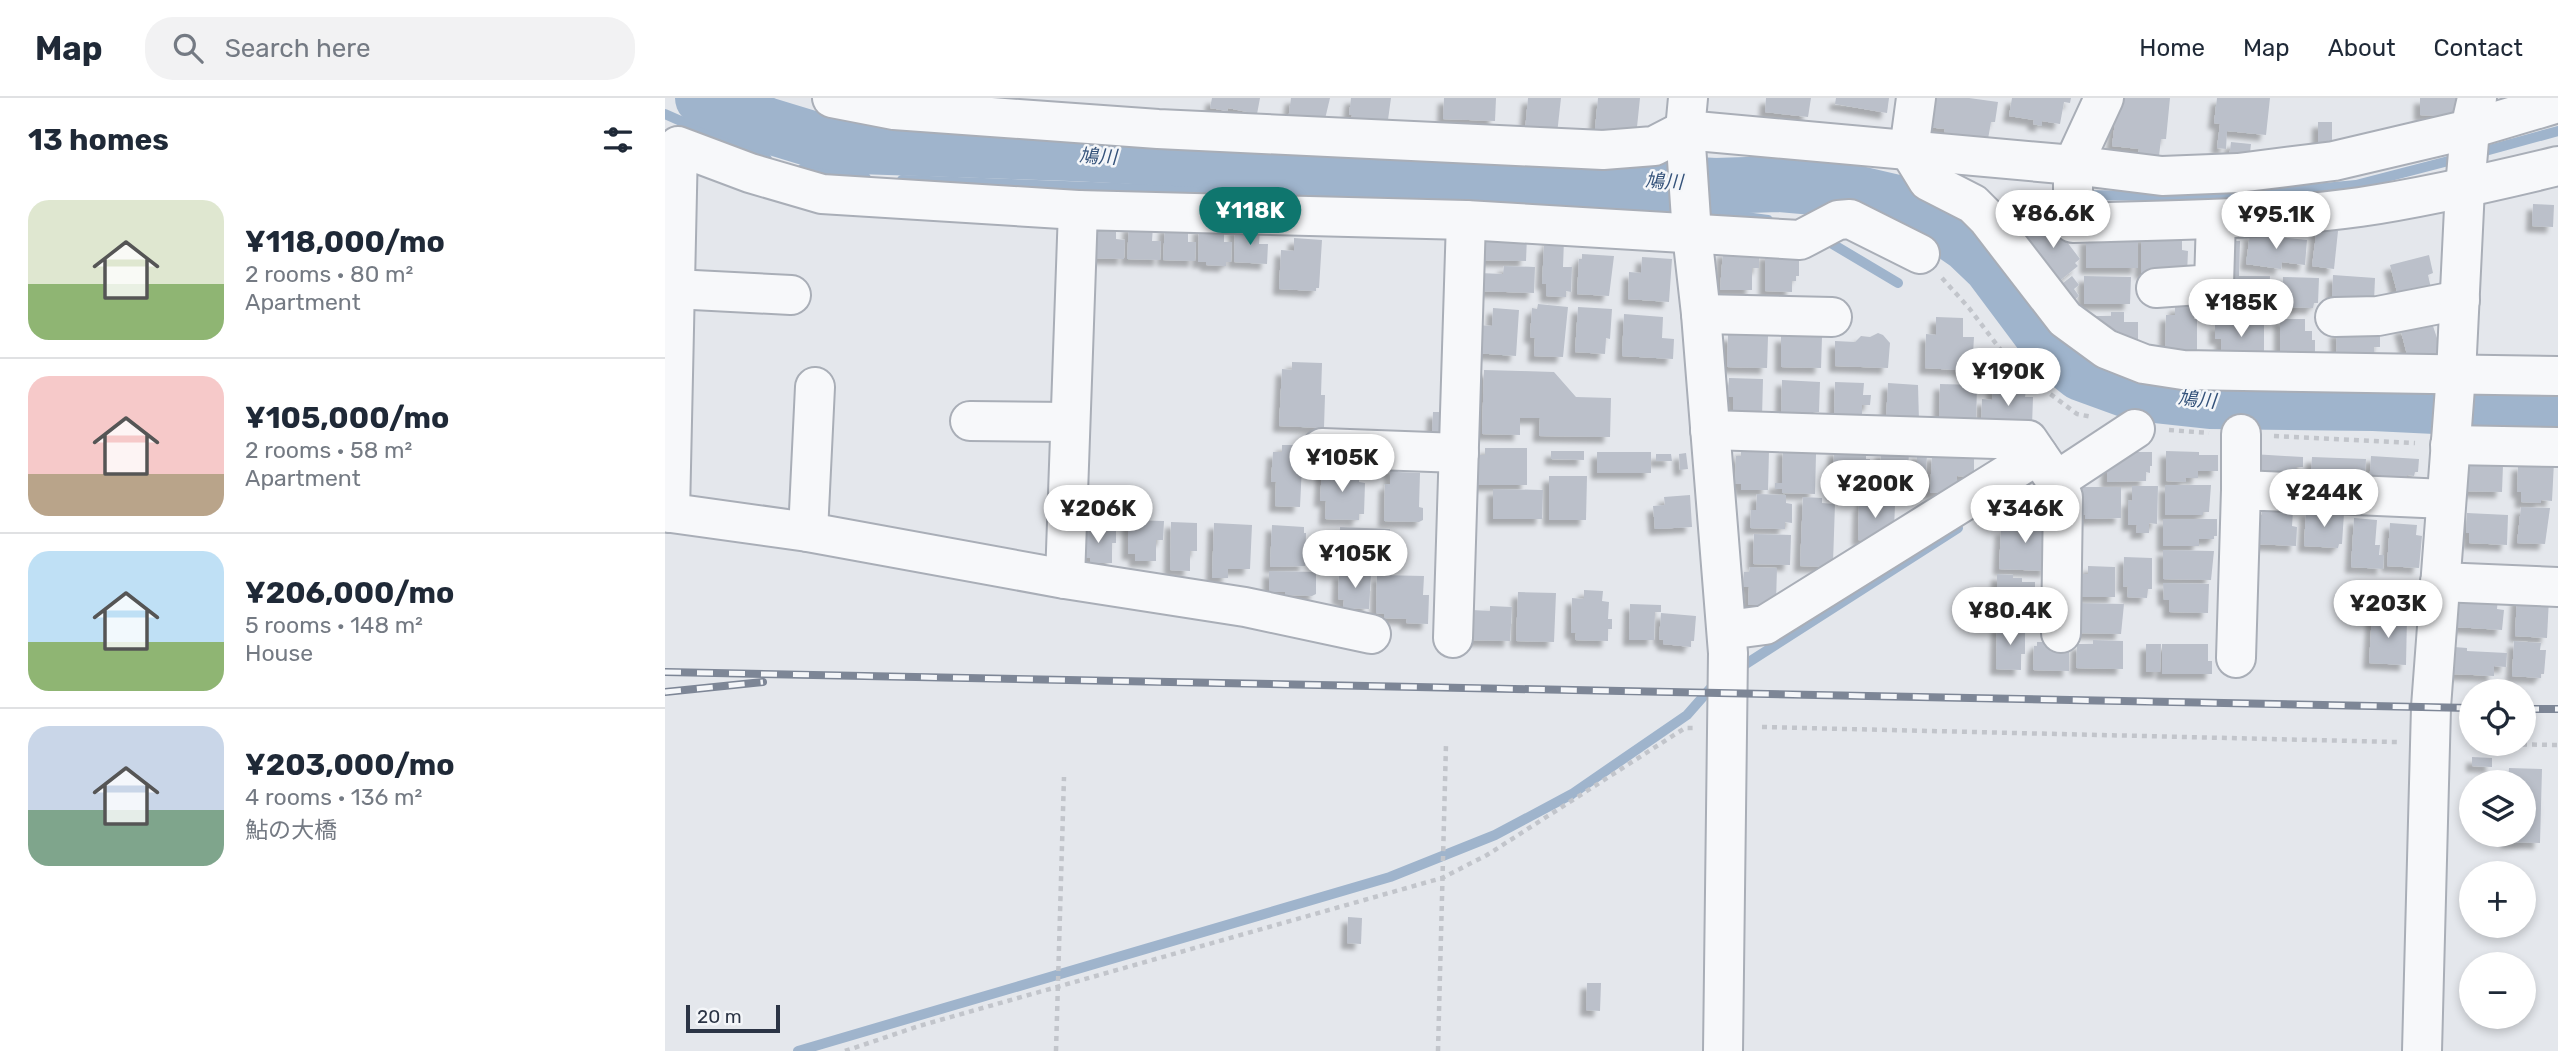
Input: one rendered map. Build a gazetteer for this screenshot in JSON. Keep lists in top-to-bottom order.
{
  "water": ["鳩川"],
  "scale_bar": "20 m",
  "page": {
    "header": "Map",
    "search": "Search here",
    "nav": [
      "Home",
      "Map",
      "About",
      "Contact"
    ],
    "heading": "13 homes",
    "list": [
      {
        "name": "¥118,000/mo",
        "note": "2 rooms · 80 m² · Apartment"
      },
      {
        "name": "¥105,000/mo",
        "note": "2 rooms · 58 m² · Apartment"
      },
      {
        "name": "¥206,000/mo",
        "note": "5 rooms · 148 m² · House"
      },
      {
        "name": "¥203,000/mo",
        "note": "4 rooms · 136 m² · 鮎の大橋"
      }
    ],
    "price": [
      "¥118K",
      "¥86.6K",
      "¥95.1K",
      "¥185K",
      "¥190K",
      "¥105K",
      "¥200K",
      "¥244K",
      "¥206K",
      "¥346K",
      "¥105K",
      "¥203K",
      "¥80.4K"
    ],
    "map_buttons": ["+", "−"],
    "scale": "20 m"
  }
}
